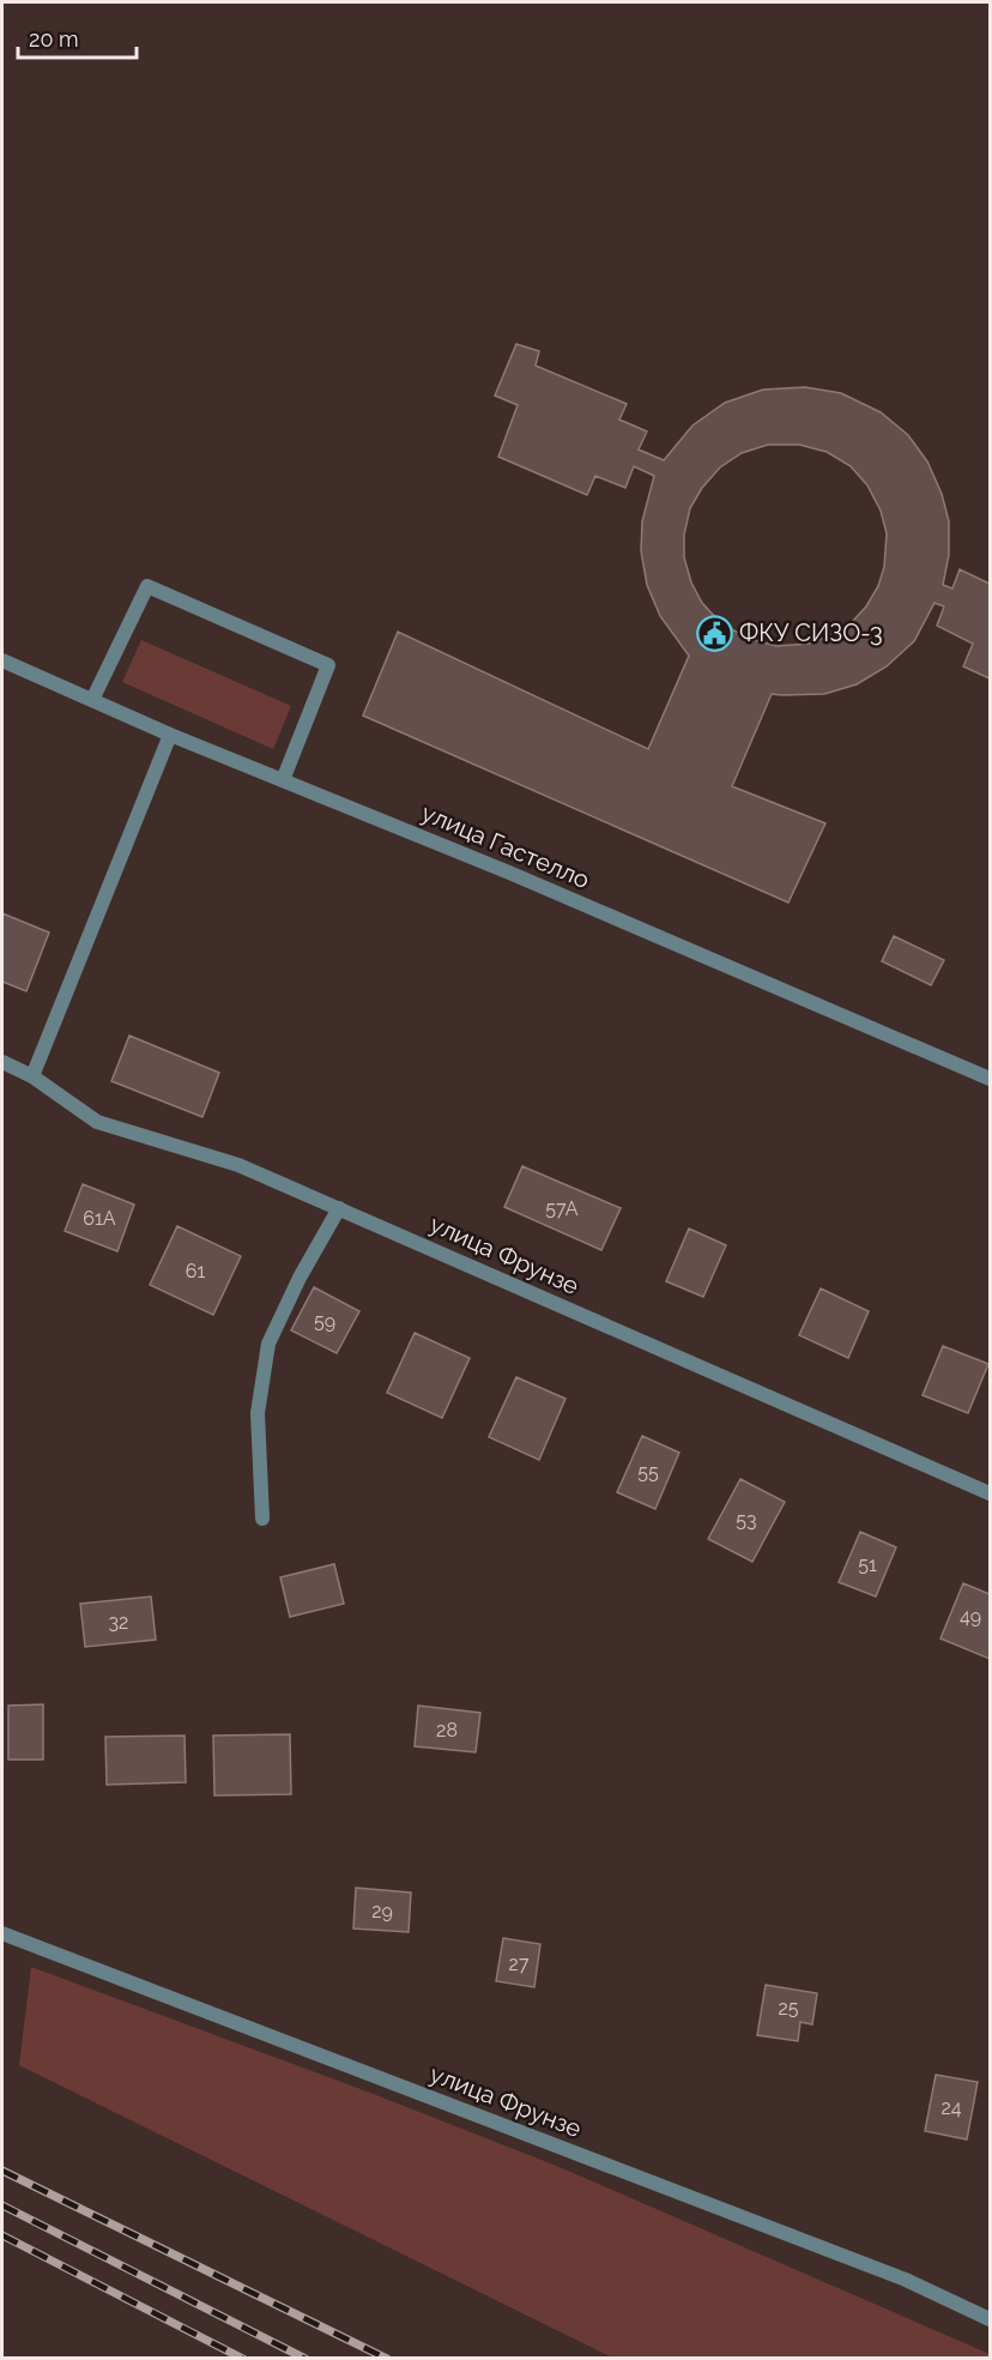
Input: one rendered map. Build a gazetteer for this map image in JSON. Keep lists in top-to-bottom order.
{
  "streets": {
    "street": ["улица Гастелло", "улица Фрунзе"]
  },
  "places": {
    "public building": ["ФКУ СИЗО-3"]
  },
  "house_numbers": [
    "57А",
    "61А",
    "61",
    "59",
    "55",
    "53",
    "51",
    "49",
    "32",
    "28",
    "29",
    "27",
    "25",
    "24"
  ],
  "scale_bar": "20 m"
}
